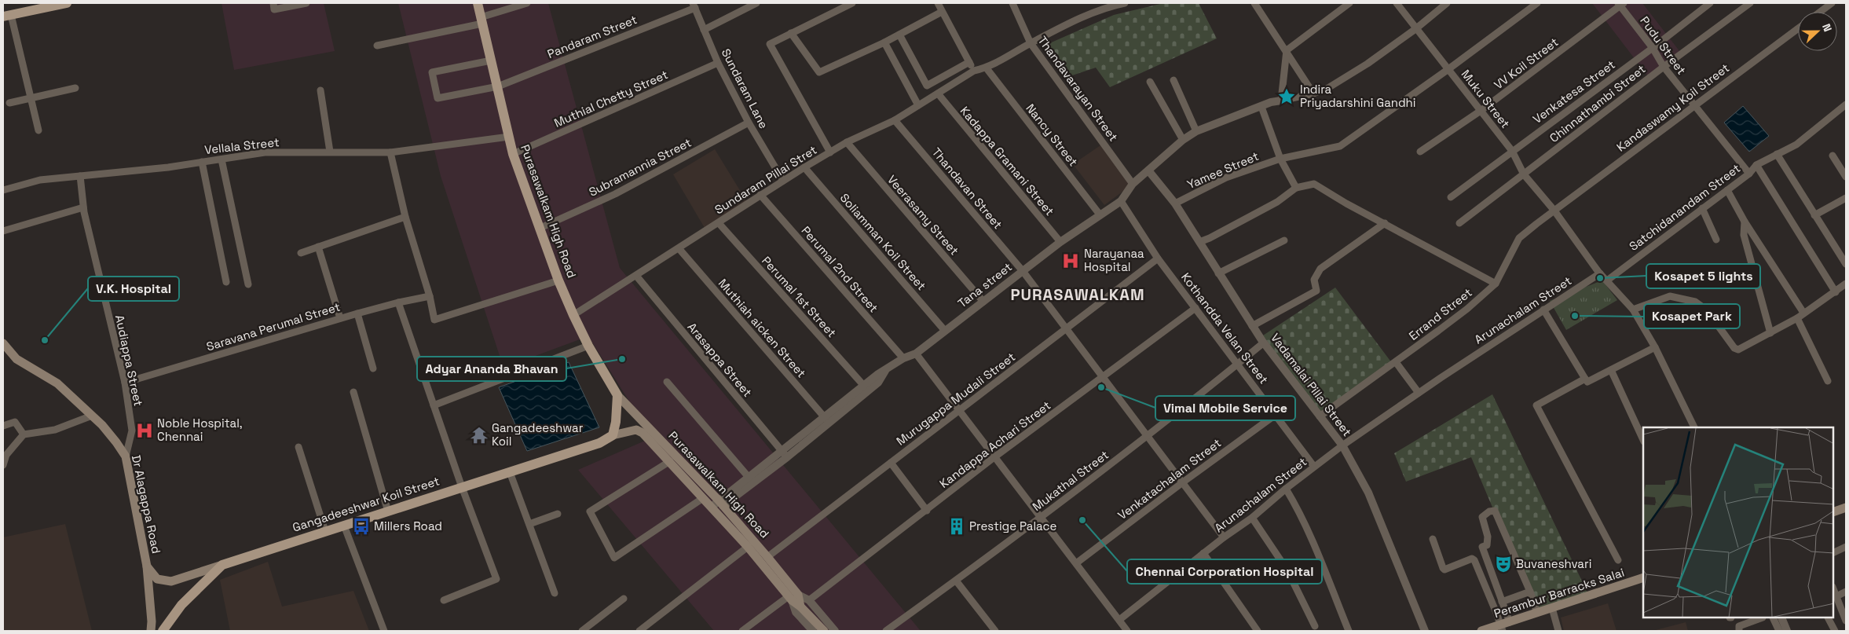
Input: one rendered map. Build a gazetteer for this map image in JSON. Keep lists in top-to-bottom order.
{
  "streets": {
    "main road": [
      "Purasawalkam High Road",
      "Dr Alagappa Road",
      "Gangadeeshwar Koil Street",
      "Perambur Barracks Salai"
    ],
    "street": [
      "Pandaram Street",
      "Pudu Street",
      "VV Koil Street",
      "Sundaram Lane",
      "Thandavarayan Street",
      "Venkatesa Street",
      "Muthial Chetty Street",
      "Muku Street",
      "Chinnathambi Street",
      "Kandaswamy Koil Street",
      "Nancy Street",
      "Vellala Street",
      "Kadappa Gramani Street",
      "Subramannia Street",
      "Yamee Street",
      "Sundaram Pillai Stret",
      "Thandavan Street",
      "Satchidanandam Street",
      "Veerasamy Street",
      "Soliamman Koil Street",
      "Perumal 2nd Street",
      "Tana street",
      "Perumal 1st Street",
      "Arunachalam Street",
      "Errand Street",
      "Saravana Perumal Street",
      "Muthiah aicken Street",
      "Kothandda Velan Street",
      "Arasappa Street",
      "Audiappa Street",
      "Vadamalai Pillai Street",
      "Murugappa Mudali Street",
      "Kandappa Achari Street",
      "Venkatachalam Street",
      "Mukathal Street"
    ]
  },
  "crossings": [
    ["Pandaram Street", "Sundaram Lane"],
    ["Pandaram Street", "Purasawalkam High Road"],
    ["Pudu Street", "VV Koil Street"],
    ["Pudu Street", "Venkatesa Street"],
    ["Pudu Street", "Chinnathambi Street"],
    ["Pudu Street", "Kandaswamy Koil Street"],
    ["Pudu Street", "Satchidanandam Street"],
    ["VV Koil Street", "Muku Street"],
    ["Sundaram Lane", "Muthial Chetty Street"],
    ["Sundaram Lane", "Subramannia Street"],
    ["Sundaram Lane", "Sundaram Pillai Stret"],
    ["Thandavarayan Street", "Tana street"],
    ["Venkatesa Street", "Muku Street"],
    ["Muthial Chetty Street", "Purasawalkam High Road"],
    ["Muku Street", "Chinnathambi Street"],
    ["Muku Street", "Kandaswamy Koil Street"],
    ["Muku Street", "Yamee Street"],
    ["Muku Street", "Errand Street"],
    ["Kandaswamy Koil Street", "Errand Street"],
    ["Nancy Street", "Tana street"],
    ["Vellala Street", "Purasawalkam High Road"],
    ["Vellala Street", "Audiappa Street"],
    ["Kadappa Gramani Street", "Sundaram Pillai Stret"],
    ["Kadappa Gramani Street", "Tana street"],
    ["Subramannia Street", "Purasawalkam High Road"],
    ["Yamee Street", "Vadamalai Pillai Street"],
    ["Sundaram Pillai Stret", "Thandavan Street"],
    ["Sundaram Pillai Stret", "Purasawalkam High Road"],
    ["Sundaram Pillai Stret", "Veerasamy Street"],
    ["Sundaram Pillai Stret", "Soliamman Koil Street"],
    ["Sundaram Pillai Stret", "Perumal 2nd Street"],
    ["Sundaram Pillai Stret", "Perumal 1st Street"],
    ["Sundaram Pillai Stret", "Muthiah aicken Street"],
    ["Sundaram Pillai Stret", "Arasappa Street"],
    ["Thandavan Street", "Tana street"],
    ["Thandavan Street", "Arunachalam Street"],
    ["Thandavan Street", "Murugappa Mudali Street"],
    ["Thandavan Street", "Kandappa Achari Street"],
    ["Thandavan Street", "Venkatachalam Street"],
    ["Thandavan Street", "Mukathal Street"],
    ["Purasawalkam High Road", "Murugappa Mudali Street"],
    ["Purasawalkam High Road", "Gangadeeshwar Koil Street"],
    ["Veerasamy Street", "Tana street"],
    ["Soliamman Koil Street", "Tana street"],
    ["Perumal 2nd Street", "Tana street"],
    ["Tana street", "Perumal 1st Street"],
    ["Tana street", "Muthiah aicken Street"],
    ["Tana street", "Kothandda Velan Street"],
    ["Tana street", "Vadamalai Pillai Street"],
    ["Arunachalam Street", "Kothandda Velan Street"],
    ["Arunachalam Street", "Vadamalai Pillai Street"],
    ["Errand Street", "Vadamalai Pillai Street"],
    ["Saravana Perumal Street", "Audiappa Street"],
    ["Kothandda Velan Street", "Murugappa Mudali Street"],
    ["Kothandda Velan Street", "Kandappa Achari Street"],
    ["Kothandda Velan Street", "Venkatachalam Street"],
    ["Kothandda Velan Street", "Mukathal Street"],
    ["Audiappa Street", "Dr Alagappa Road"],
    ["Vadamalai Pillai Street", "Mukathal Street"],
    ["Dr Alagappa Road", "Gangadeeshwar Koil Street"]
  ],
  "districts": ["PURASAWALKAM"],
  "places": {
    "place": ["Indira Priyadarshini Gandhi"],
    "hospital": ["Narayanaa Hospital", "Noble Hospital, Chennai"],
    "other": [
      "Kosapet 5 lights",
      "Kosapet Park",
      "V.K. Hospital",
      "Adyar Ananda Bhavan",
      "Vimal Mobile Service",
      "Chennai Corporation Hospital"
    ],
    "temple": ["Gangadeeshwar Koil"],
    "bus stop": ["Millers Road"],
    "building": ["Prestige Palace"],
    "theatre": ["Buvaneshvari"]
  },
  "north": "right"
}
